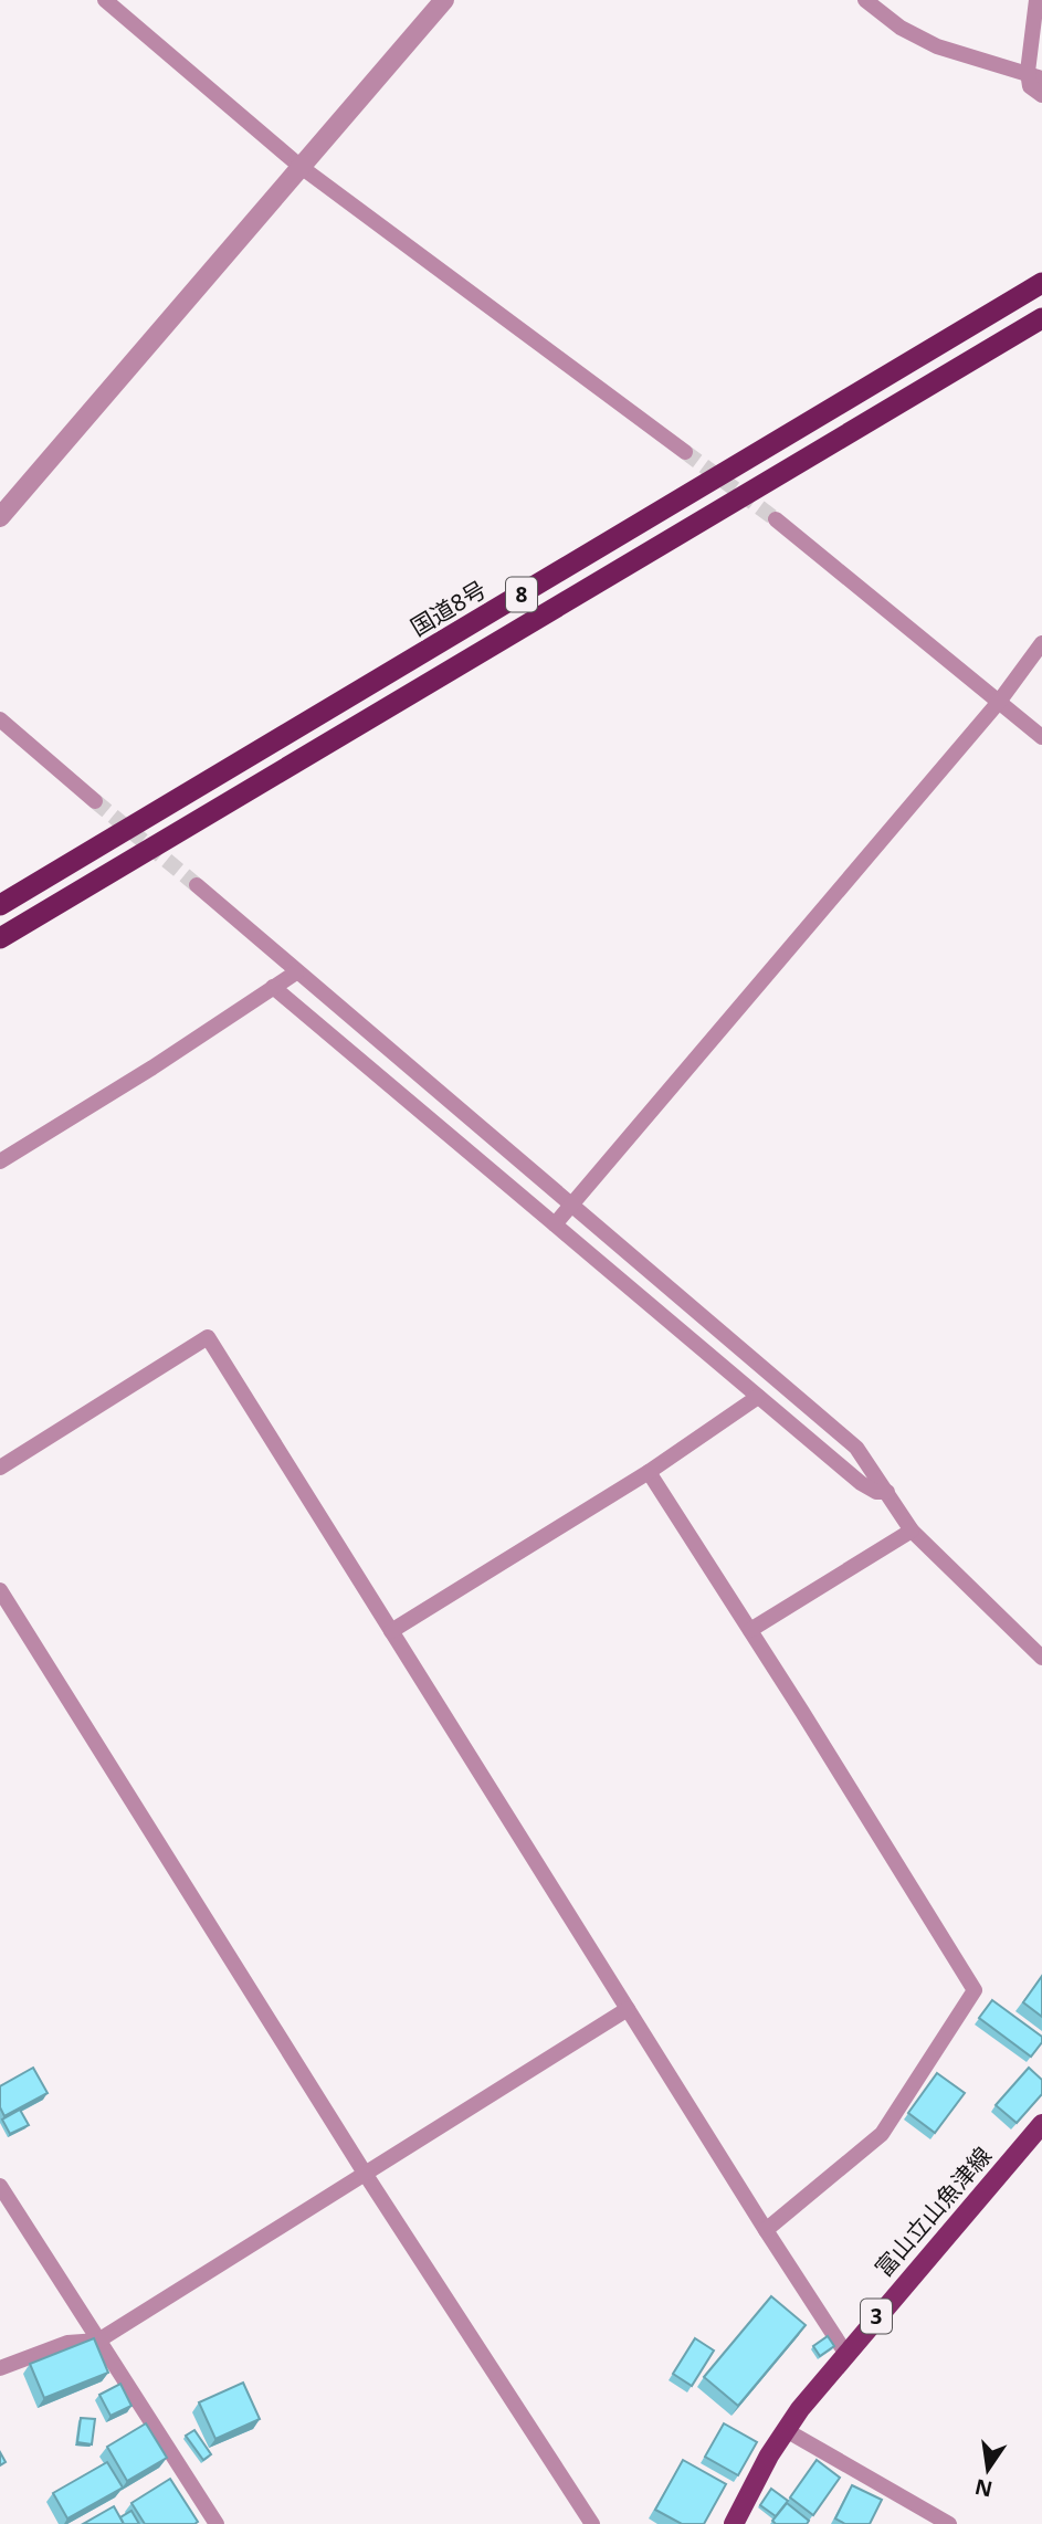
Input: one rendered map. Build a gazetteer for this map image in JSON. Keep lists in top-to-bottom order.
{
  "streets": {
    "highway": ["8", "国道8号"],
    "main road": ["富山立山魚津線", "3"]
  },
  "north": "bottom"
}
